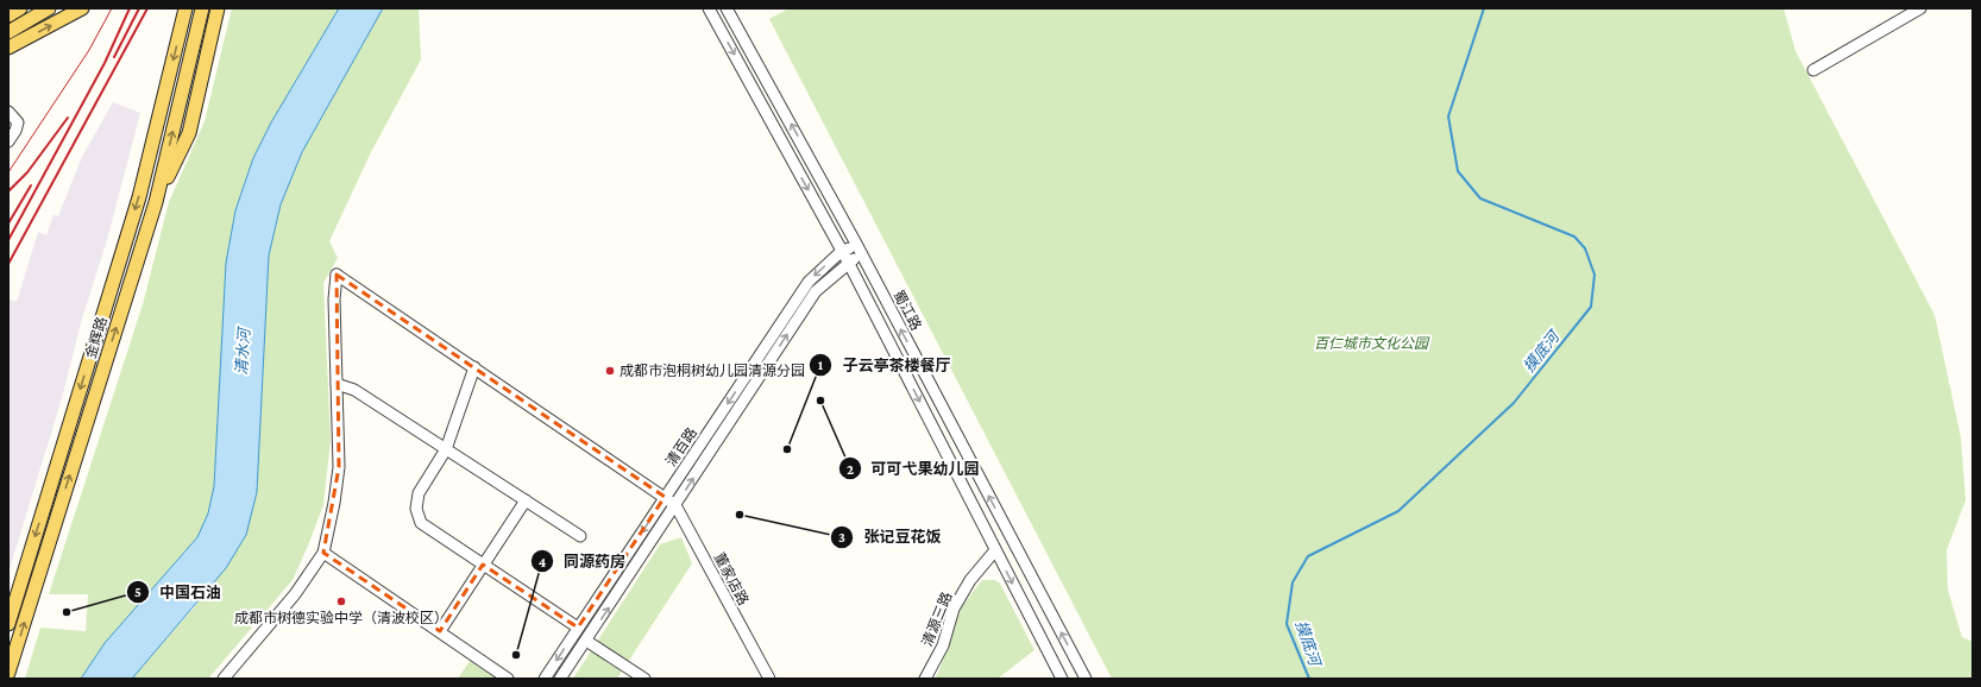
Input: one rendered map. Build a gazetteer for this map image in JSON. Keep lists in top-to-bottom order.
{
  "streets": {
    "main road": ["金辉路"],
    "street": [
      "蜀江路",
      "清百路",
      "董家店路",
      "清源三路"
    ]
  },
  "crossings": [
    ["蜀江路", "清百路"],
    ["清百路", "董家店路"]
  ],
  "water": ["清水河", "摸底河"],
  "parks": ["百仁城市文化公园"],
  "places": [
    "成都市泡桐树幼儿园清源分园",
    "可可弋果幼儿园",
    "子云亭茶楼餐厅",
    "张记豆花饭",
    "成都市树德实验中学（清波校区）",
    "中国石油",
    "同源药房"
  ]
}
